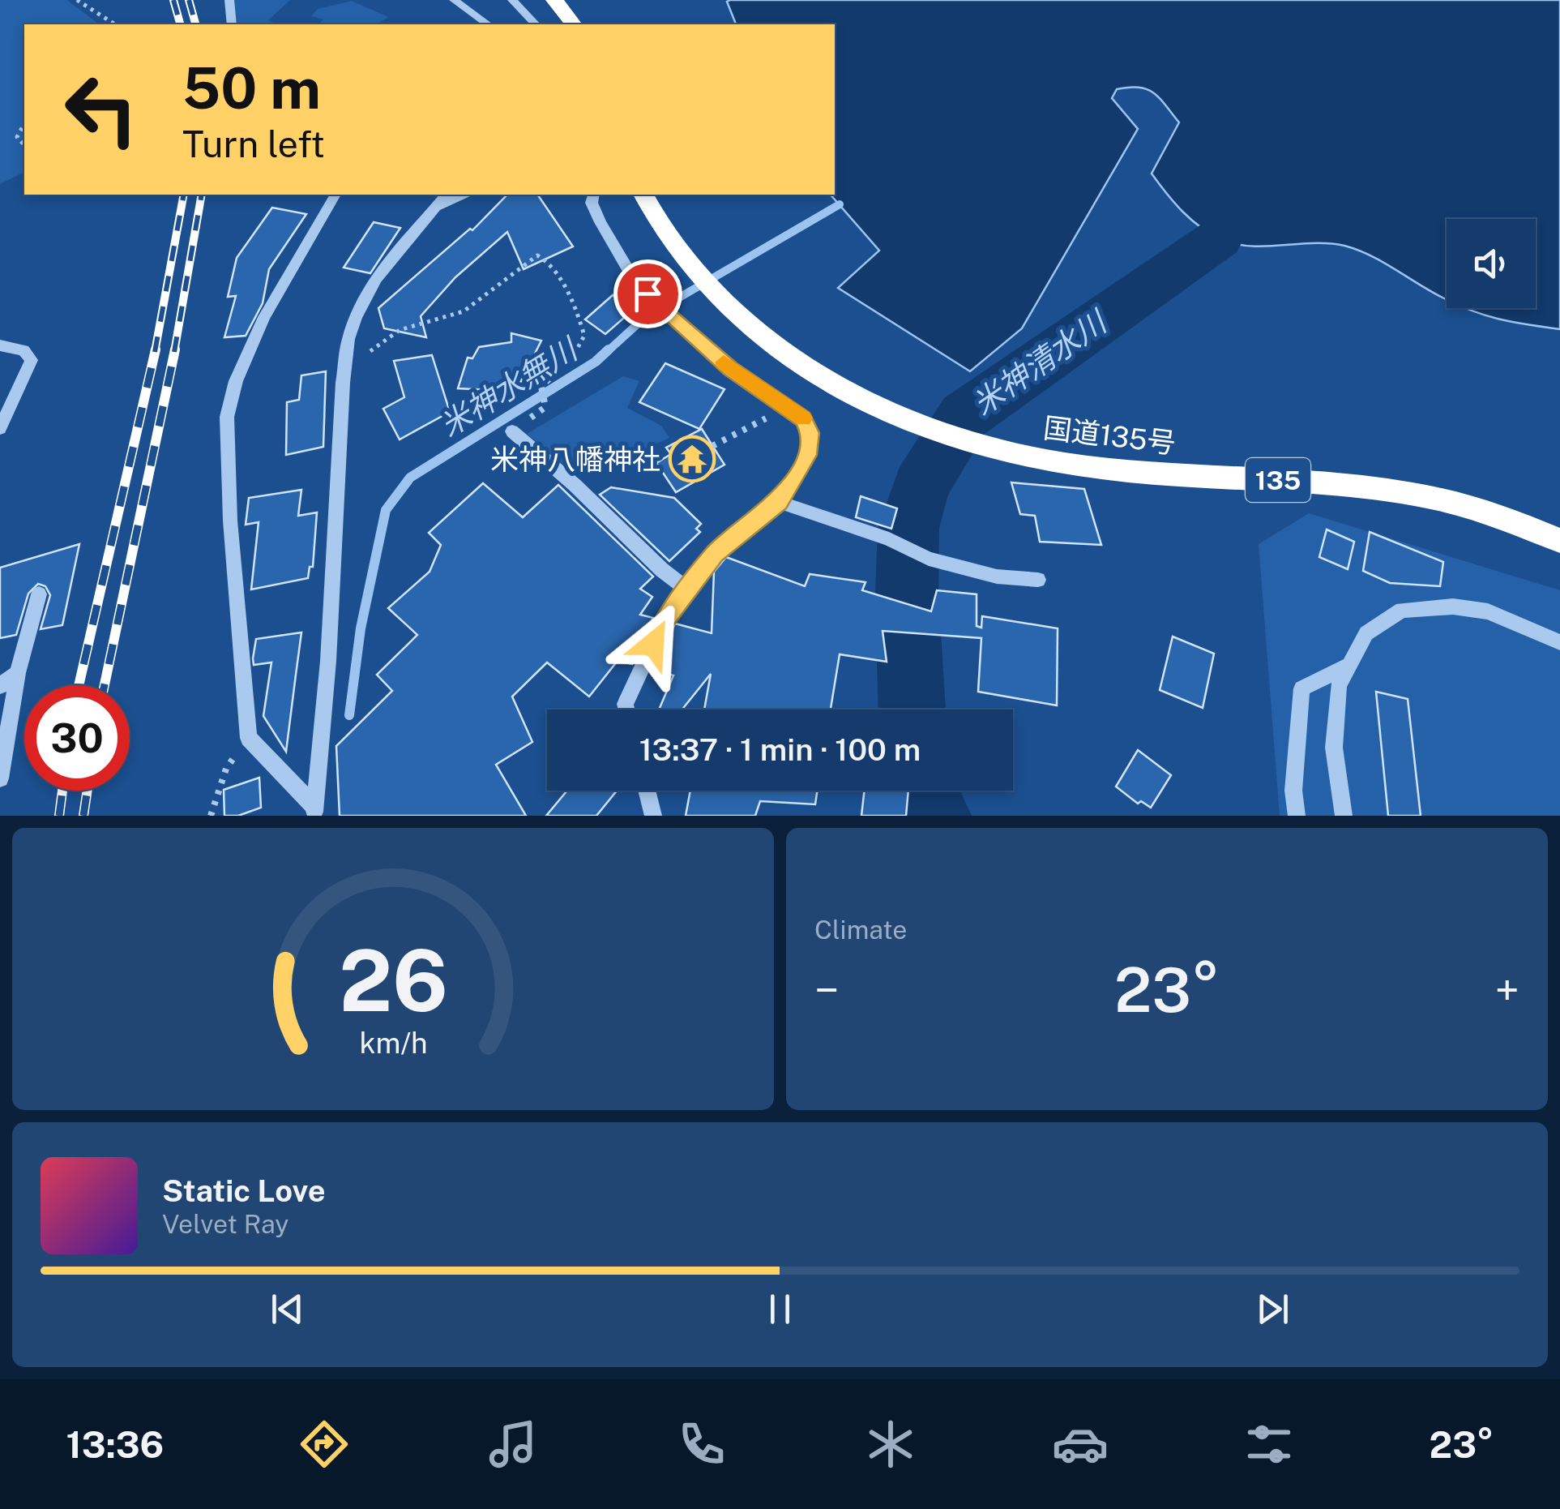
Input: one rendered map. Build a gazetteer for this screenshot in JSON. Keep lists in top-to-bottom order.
{
  "streets": {
    "highway": ["国道135号", "135"]
  },
  "water": ["米神清水川", "米神水無川"],
  "places": {
    "temple": ["米神八幡神社"]
  },
  "page": {
    "turn": ["50 m", "Turn left"],
    "limit": "30",
    "trip": "13:37 · 1 min · 100 m",
    "tile": "Climate",
    "heat": ["−", "23°", "+"],
    "song": ["Static Love", "Velvet Ray"],
    "tabs": ["13:36", "23°"],
    "gauge": ["26", "km/h"]
  }
}
